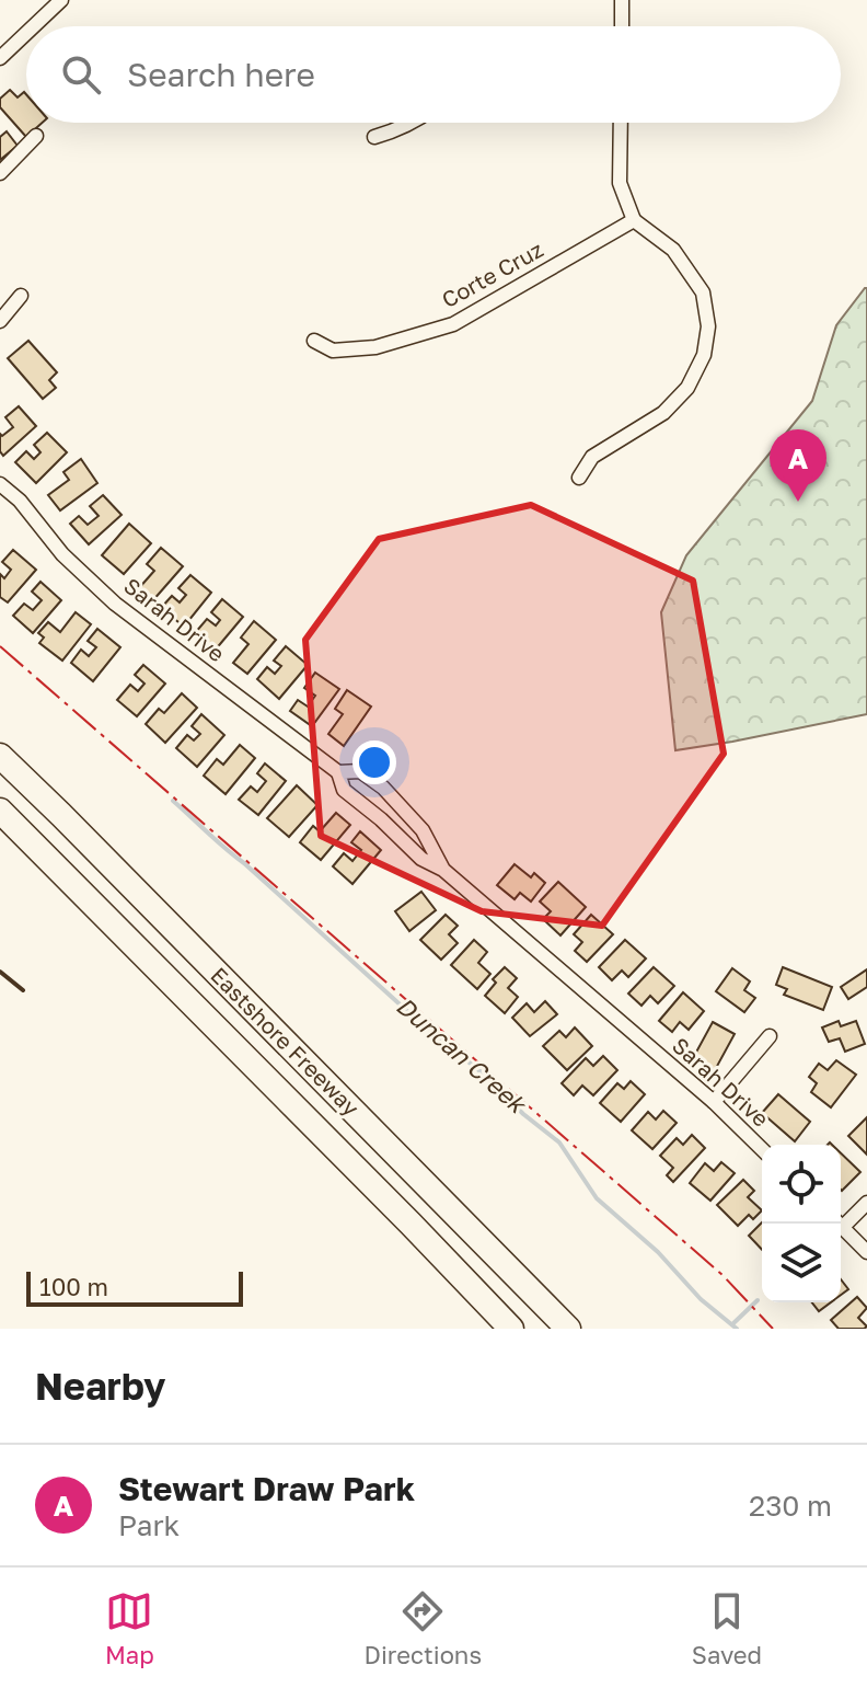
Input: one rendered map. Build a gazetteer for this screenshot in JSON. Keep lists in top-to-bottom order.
{
  "streets": {
    "highway": ["Eastshore Freeway"],
    "street": ["Corte Cruz", "Sarah Drive"]
  },
  "water": ["Duncan Creek"],
  "scale_bar": "100 m",
  "page": {
    "search": "Search here",
    "pins": "A",
    "scale": "100 m",
    "heading": "Nearby",
    "list": [
      {
        "mark": "A",
        "name": "Stewart Draw Park",
        "note": "Park",
        "value": "230 m"
      }
    ],
    "nav": ["Map", "Directions", "Saved"]
  }
}
